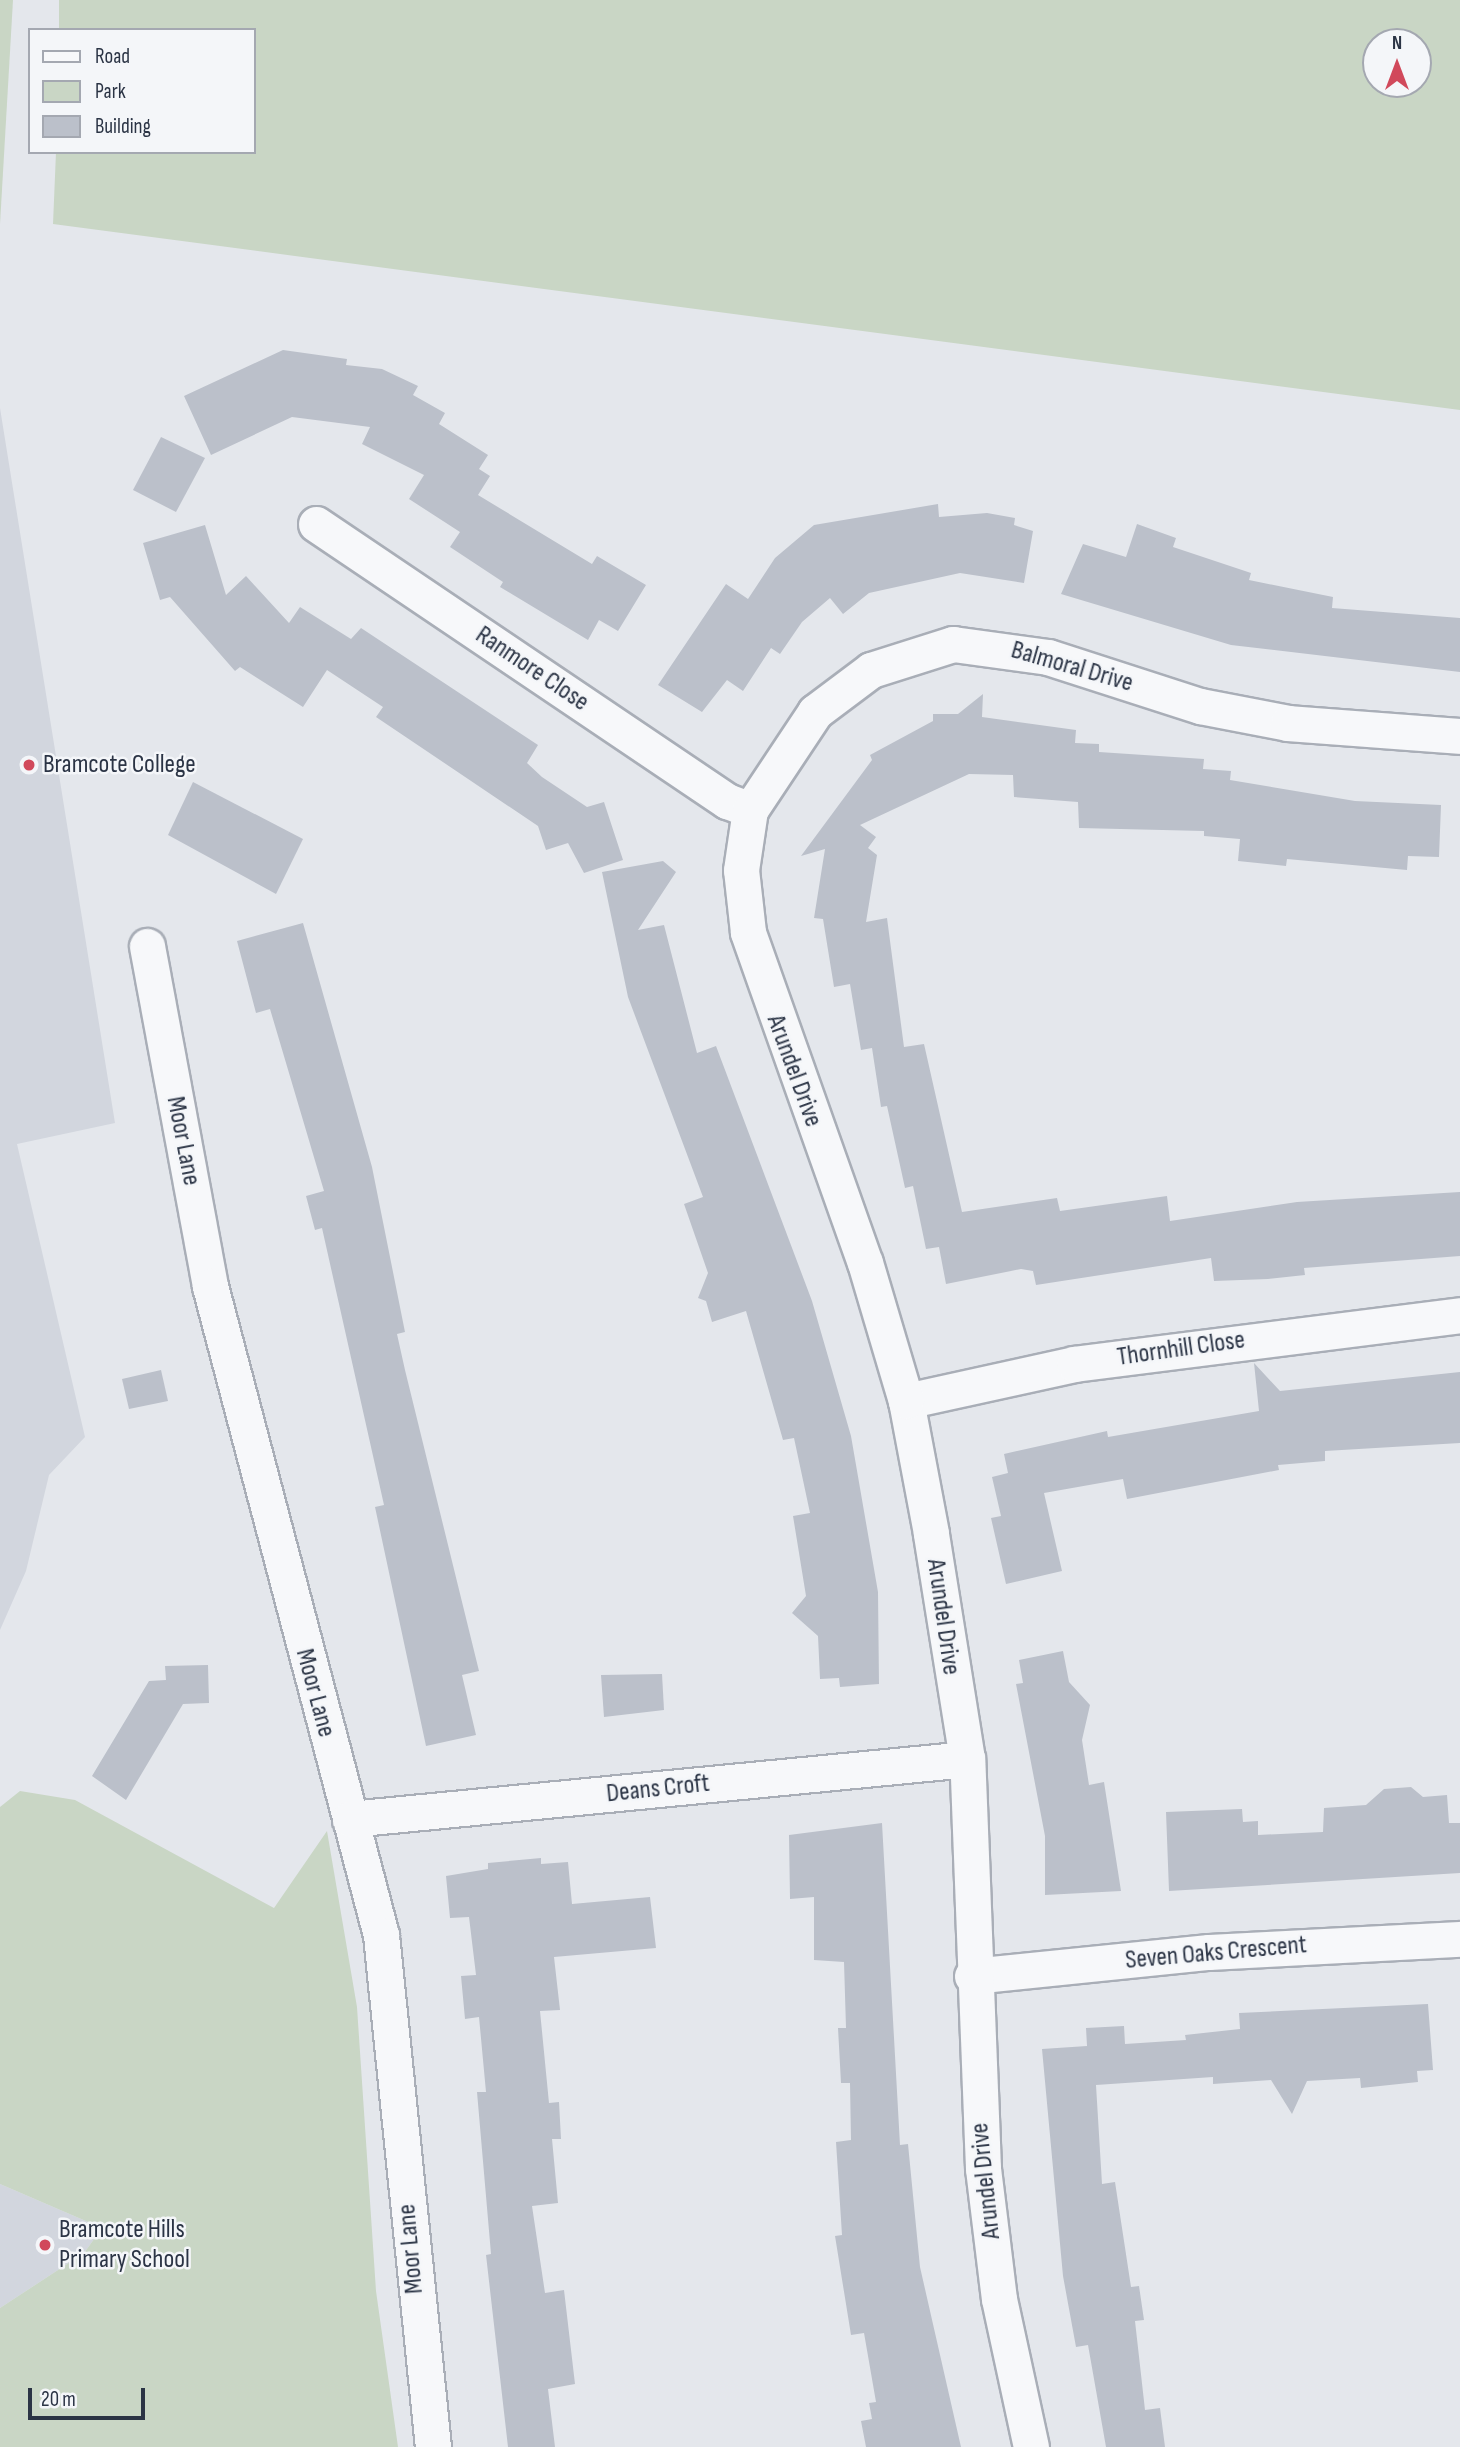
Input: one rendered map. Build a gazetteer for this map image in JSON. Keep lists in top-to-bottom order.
{
  "streets": {
    "street": [
      "Balmoral Drive",
      "Ranmore Close",
      "Arundel Drive",
      "Moor Lane",
      "Thornhill Close",
      "Deans Croft",
      "Seven Oaks Crescent"
    ]
  },
  "crossings": [
    ["Balmoral Drive", "Ranmore Close"],
    ["Balmoral Drive", "Arundel Drive"],
    ["Ranmore Close", "Arundel Drive"],
    ["Arundel Drive", "Thornhill Close"],
    ["Arundel Drive", "Deans Croft"],
    ["Arundel Drive", "Seven Oaks Crescent"],
    ["Moor Lane", "Deans Croft"]
  ],
  "places": ["Bramcote College", "Bramcote Hills Primary School"],
  "legend": ["Road", "Park", "Building"],
  "scale_bar": "20 m",
  "north": "top"
}
